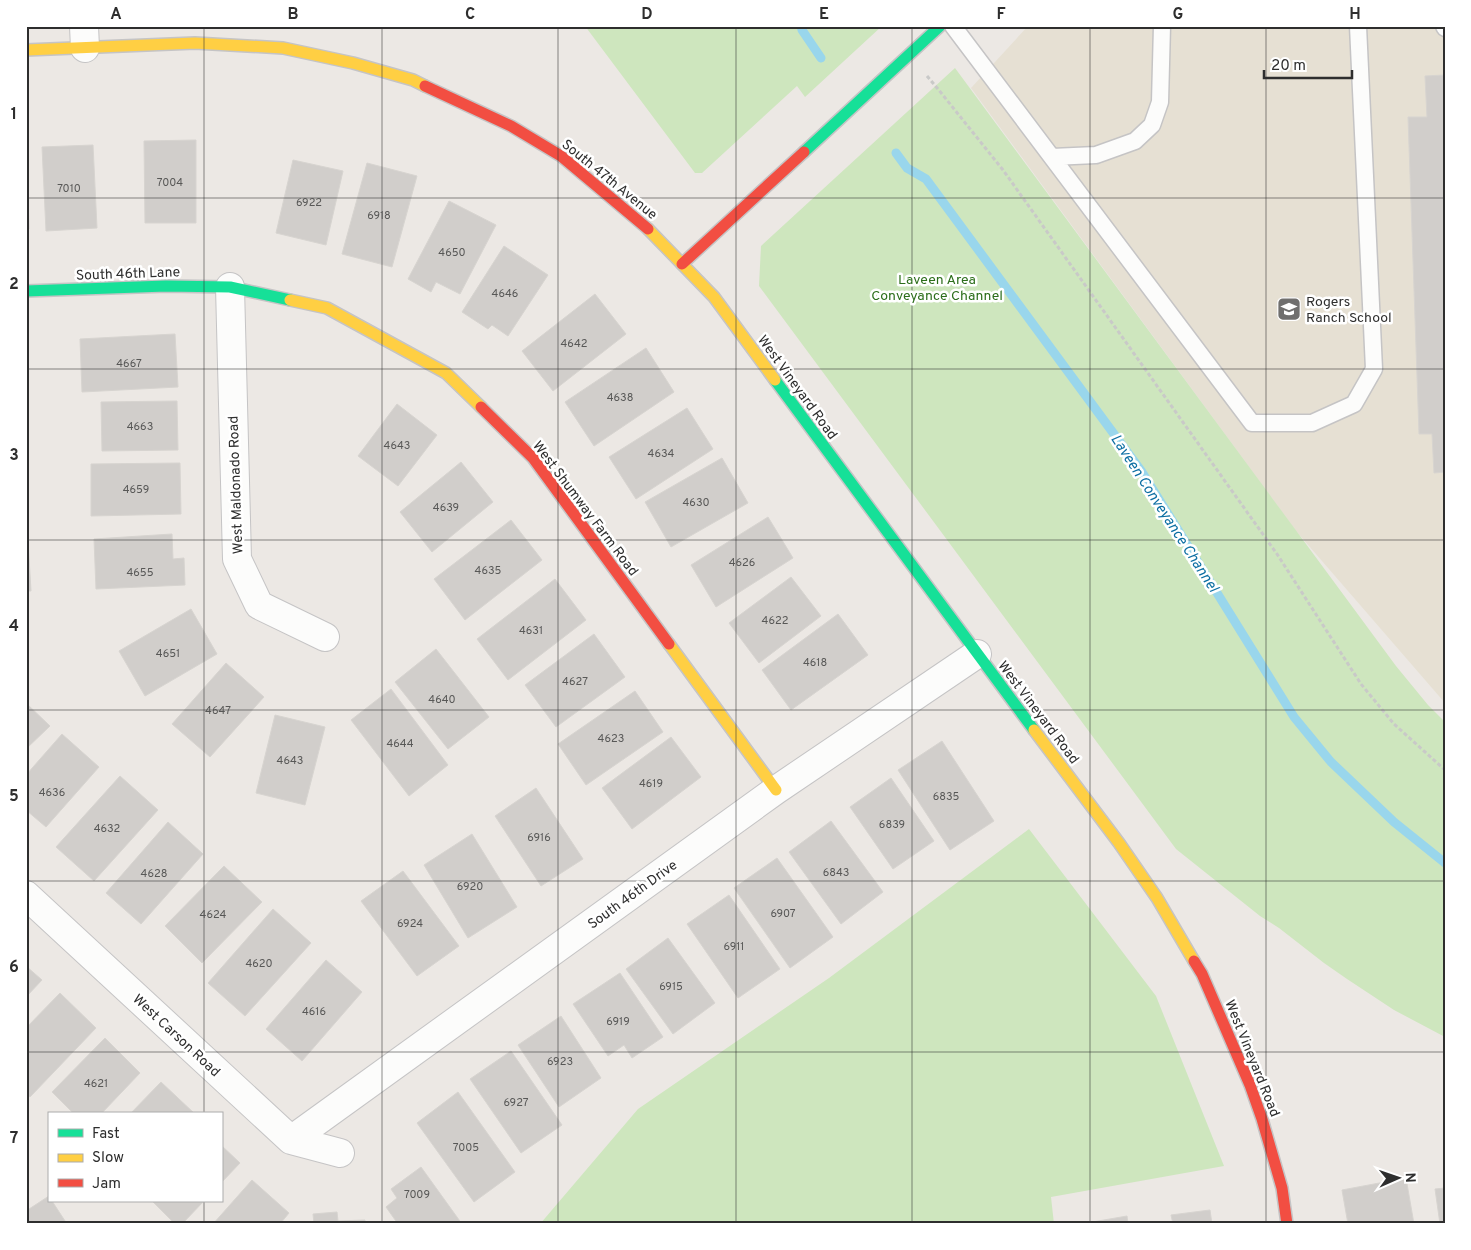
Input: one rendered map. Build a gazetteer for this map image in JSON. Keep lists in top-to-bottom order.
{
  "streets": {
    "street": [
      "South 47th Avenue",
      "South 46th Lane",
      "West Vineyard Road",
      "West Maldonado Road",
      "West Shumway Farm Road",
      "South 46th Drive",
      "West Carson Road"
    ]
  },
  "crossings": [
    ["South 47th Avenue", "West Vineyard Road"],
    ["South 46th Lane", "West Maldonado Road"],
    ["South 46th Lane", "West Shumway Farm Road"],
    ["West Vineyard Road", "South 46th Drive"],
    ["West Maldonado Road", "West Shumway Farm Road"],
    ["West Shumway Farm Road", "South 46th Drive"],
    ["South 46th Drive", "West Carson Road"]
  ],
  "water": ["Laveen Conveyance Channel"],
  "parks": ["Laveen Area Conveyance Channel"],
  "places": {
    "school or university": ["Rogers Ranch School"]
  },
  "house_numbers": [
    "7004",
    "7010",
    "6922",
    "6918",
    "4650",
    "4646",
    "4642",
    "4667",
    "4638",
    "4663",
    "4643",
    "4634",
    "4659",
    "4630",
    "4639",
    "4626",
    "4635",
    "4655",
    "4622",
    "4631",
    "4651",
    "4618",
    "4627",
    "4640",
    "4647",
    "4623",
    "4644",
    "4643",
    "4619",
    "4636",
    "6835",
    "6839",
    "4632",
    "6916",
    "6843",
    "4628",
    "6920",
    "6907",
    "4624",
    "6924",
    "6911",
    "4620",
    "6915",
    "4616",
    "6919",
    "6923",
    "4621",
    "6927",
    "7005",
    "7009"
  ],
  "legend": ["Fast", "Slow", "Jam"],
  "scale_bar": "20 m",
  "north": "right",
  "grid": {
    "columns": [
      "A",
      "B",
      "C",
      "D",
      "E",
      "F",
      "G",
      "H"
    ],
    "rows": [
      "1",
      "2",
      "3",
      "4",
      "5",
      "6",
      "7"
    ]
  }
}
